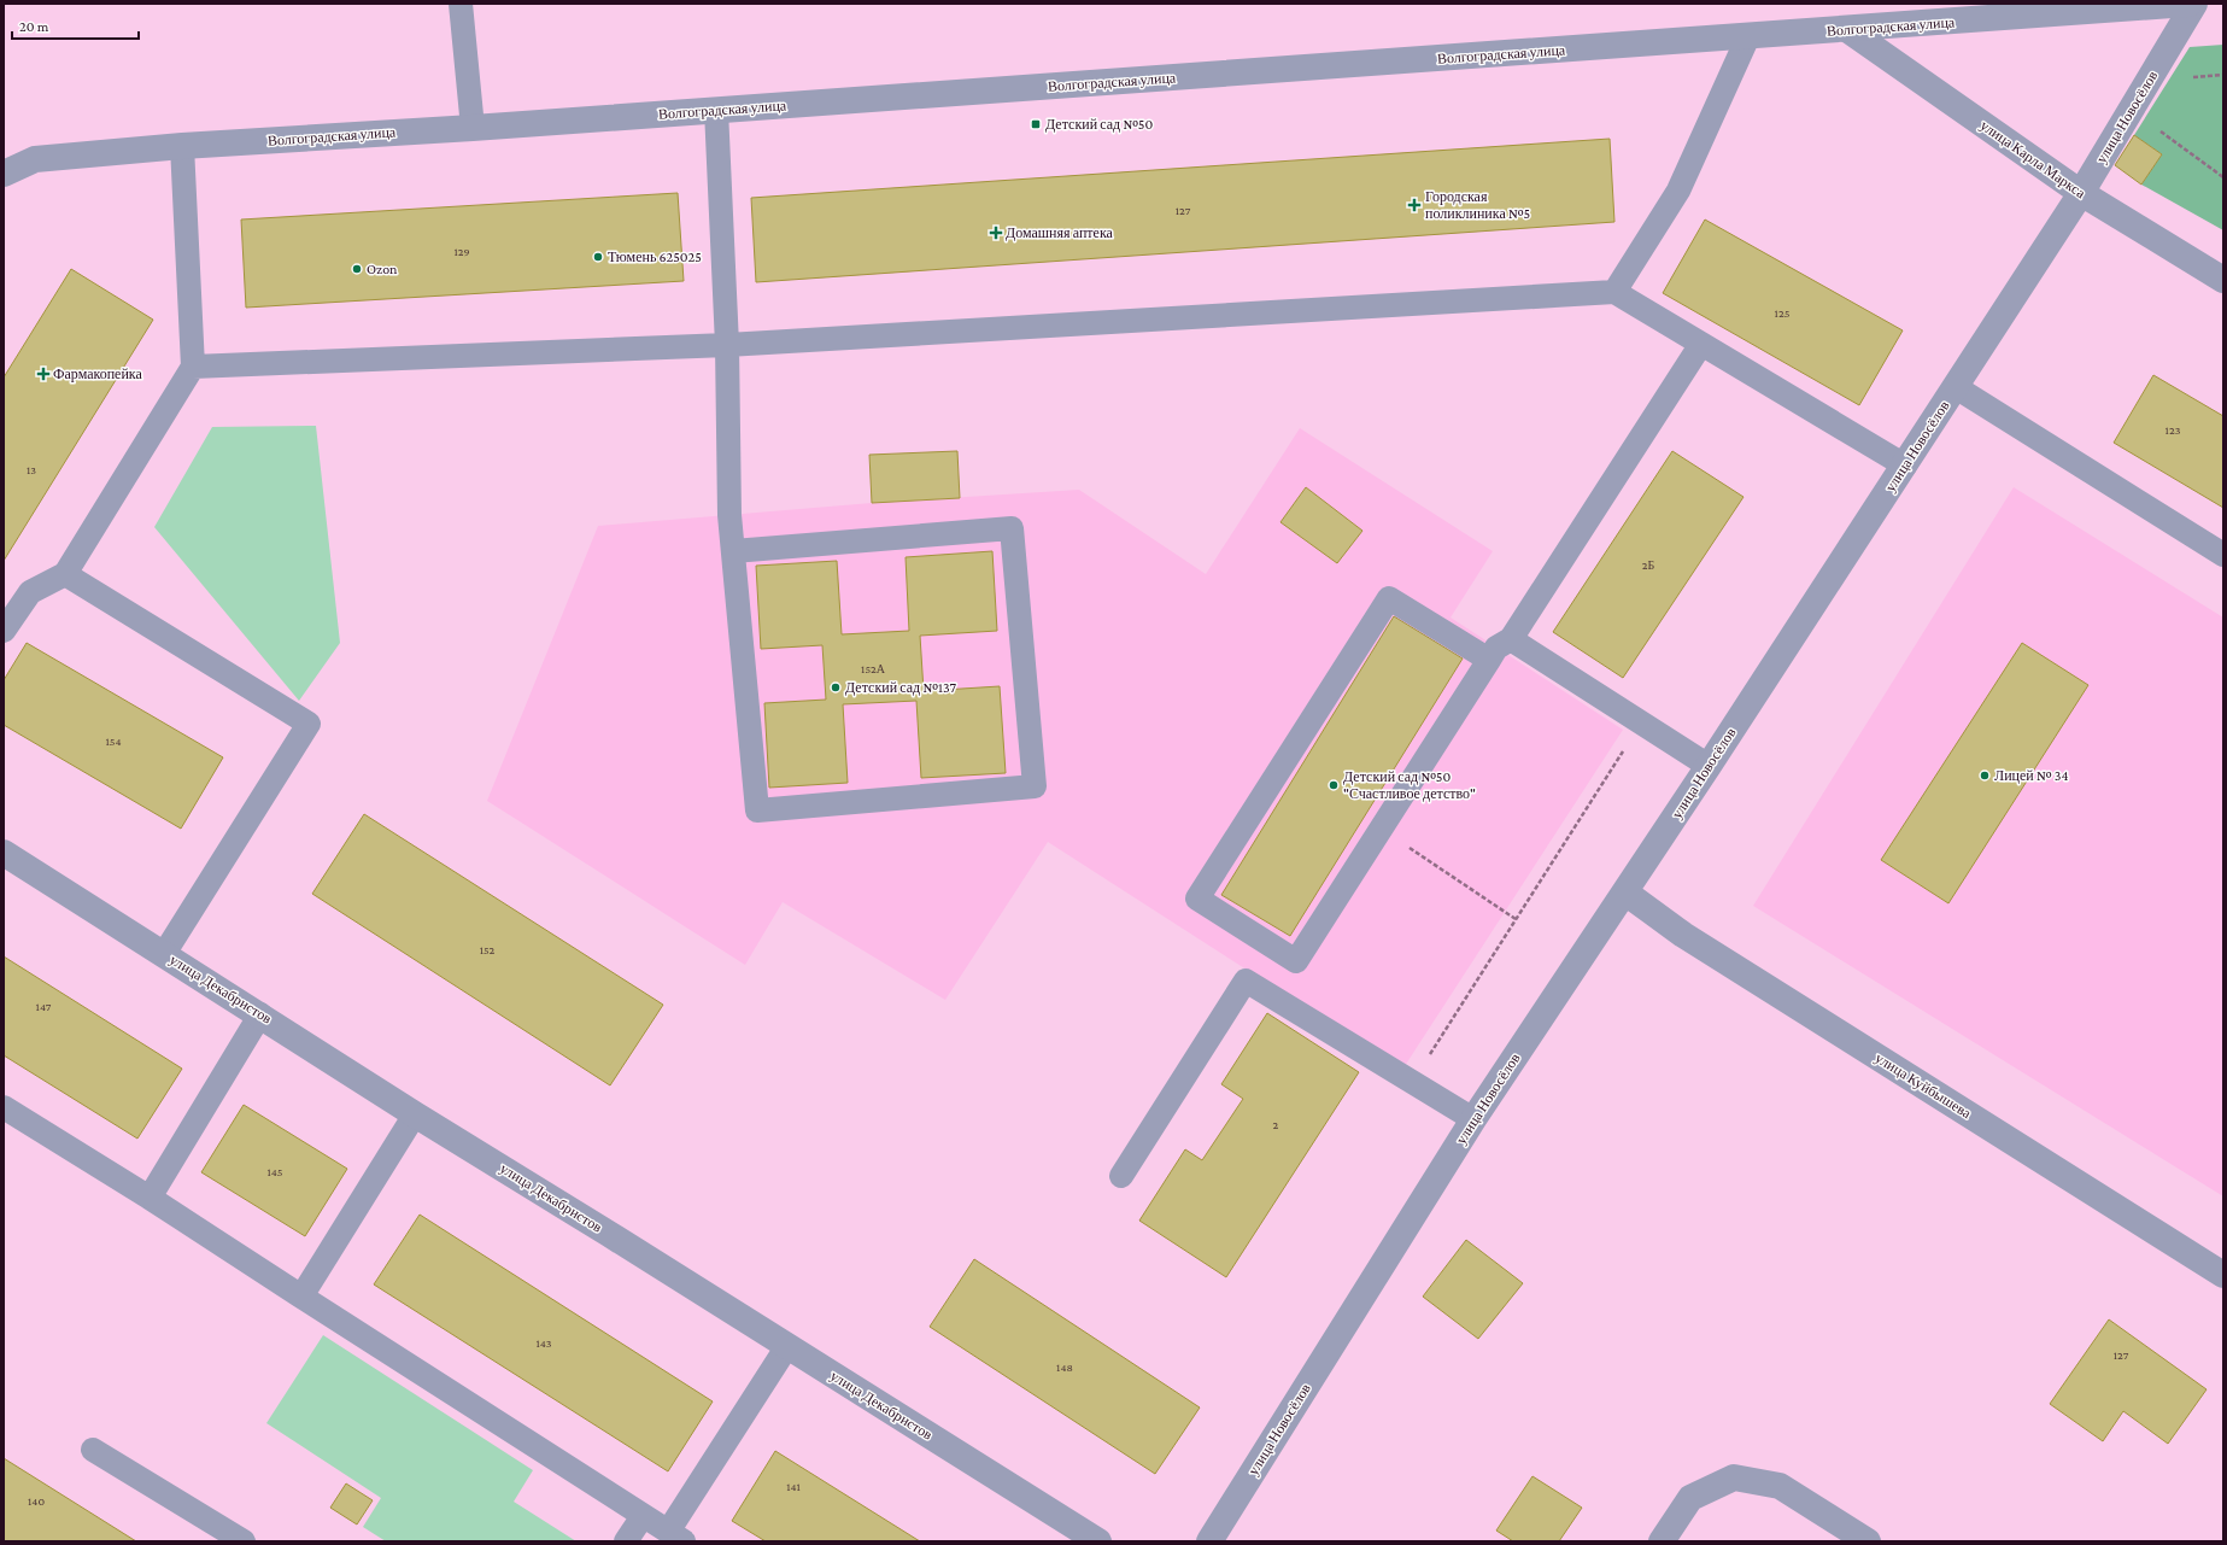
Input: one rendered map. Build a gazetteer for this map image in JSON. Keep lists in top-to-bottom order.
{
  "streets": {
    "street": [
      "Волгоградская улица",
      "улица Новосёлов",
      "улица Карла Маркса",
      "улица Декабристов",
      "улица Куйбышева"
    ]
  },
  "crossings": [
    ["Волгоградская улица", "улица Карла Маркса"],
    ["улица Новосёлов", "улица Карла Маркса"],
    ["улица Новосёлов", "улица Куйбышева"]
  ],
  "places": {
    "transit": ["Детский сад №50"],
    "health": ["Городская поликлиника №5", "Домашняя аптека", "Фармакопейка"],
    "other": [
      "Тюмень 625025",
      "Ozon",
      "Детский сад №137",
      "Лицей № 34",
      "Детский сад №50 \"Счастливое детство\""
    ]
  },
  "house_numbers": [
    "127",
    "129",
    "125",
    "123",
    "13",
    "2Б",
    "152А",
    "154",
    "152",
    "147",
    "2",
    "145",
    "143",
    "127",
    "148",
    "141",
    "140"
  ],
  "scale_bar": "20 m"
}
